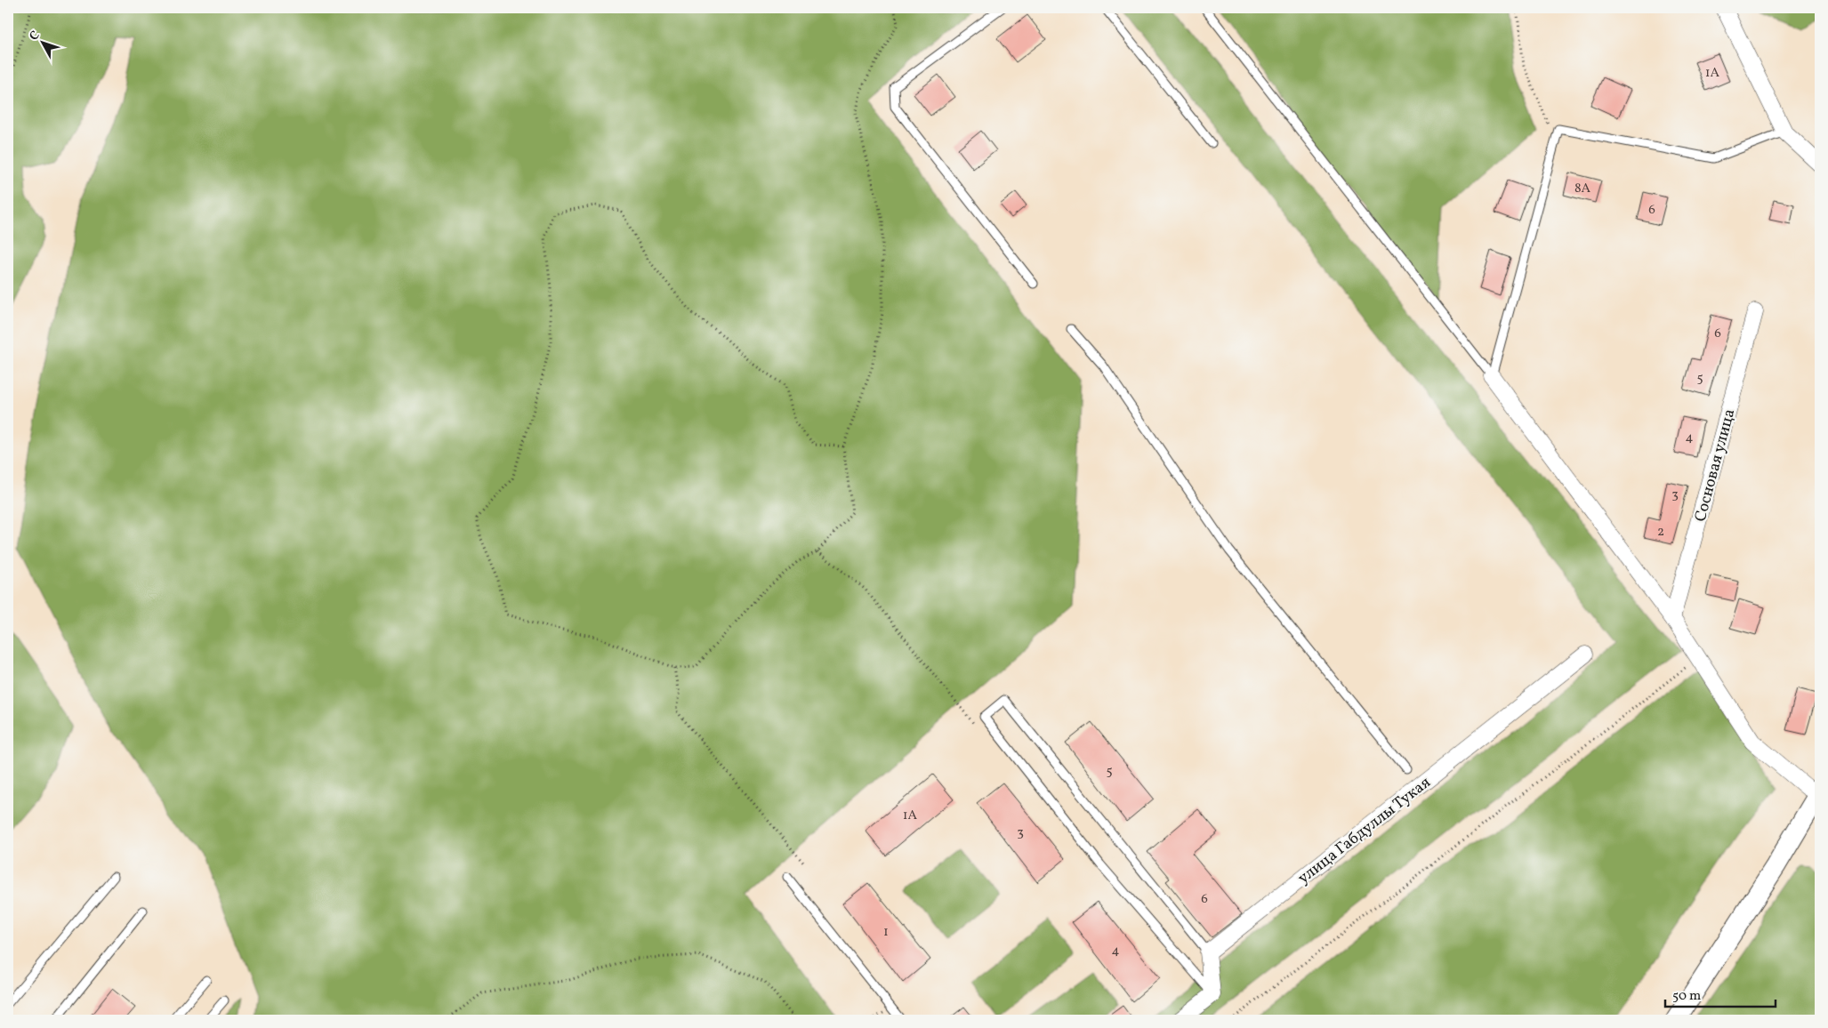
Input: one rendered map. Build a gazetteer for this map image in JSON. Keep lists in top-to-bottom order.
{
  "streets": {
    "street": ["Сосновая улица", "улица Габдуллы Тукая"]
  },
  "house_numbers": [
    "1А",
    "8А",
    "6",
    "6",
    "5",
    "4",
    "3",
    "2",
    "5",
    "1А",
    "3",
    "6",
    "1",
    "4"
  ],
  "scale_bar": "50 m",
  "north": "top left"
}
